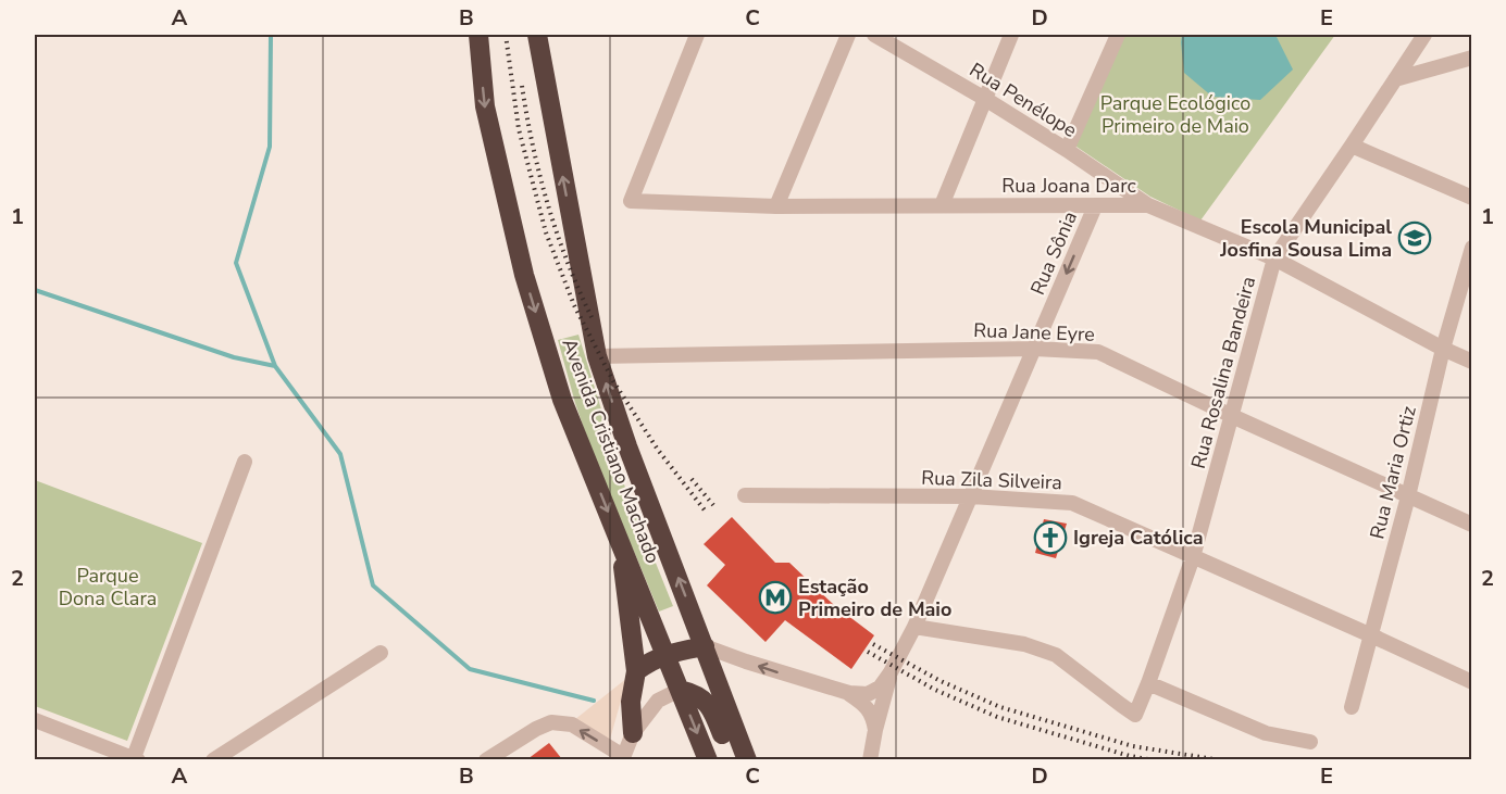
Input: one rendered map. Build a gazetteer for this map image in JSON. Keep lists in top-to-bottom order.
{
  "streets": {
    "highway": ["Avenida Cristiano Machado"],
    "street": [
      "Rua Penélope",
      "Rua Joana Darc",
      "Rua Sônia",
      "Rua Jane Eyre",
      "Rua Rosalina Bandeira",
      "Rua Maria Ortiz",
      "Rua Zila Silveira"
    ]
  },
  "crossings": [
    ["Rua Penélope", "Rua Joana Darc"],
    ["Rua Joana Darc", "Rua Sônia"],
    ["Rua Joana Darc", "Rua Rosalina Bandeira"],
    ["Rua Joana Darc", "Rua Maria Ortiz"],
    ["Rua Sônia", "Rua Jane Eyre"],
    ["Rua Sônia", "Rua Rosalina Bandeira"],
    ["Rua Sônia", "Rua Zila Silveira"],
    ["Rua Jane Eyre", "Rua Rosalina Bandeira"],
    ["Rua Jane Eyre", "Avenida Cristiano Machado"],
    ["Rua Jane Eyre", "Rua Maria Ortiz"],
    ["Rua Rosalina Bandeira", "Rua Zila Silveira"],
    ["Rua Maria Ortiz", "Rua Zila Silveira"]
  ],
  "parks": ["Parque Ecológico Primeiro de Maio", "Parque Dona Clara"],
  "places": {
    "school or university": ["Escola Municipal Josfina Sousa Lima"],
    "church": ["Igreja Católica"],
    "metro station": ["Estação Primeiro de Maio"]
  },
  "grid": {
    "columns": [
      "A",
      "B",
      "C",
      "D",
      "E"
    ],
    "rows": ["1", "2"]
  }
}
